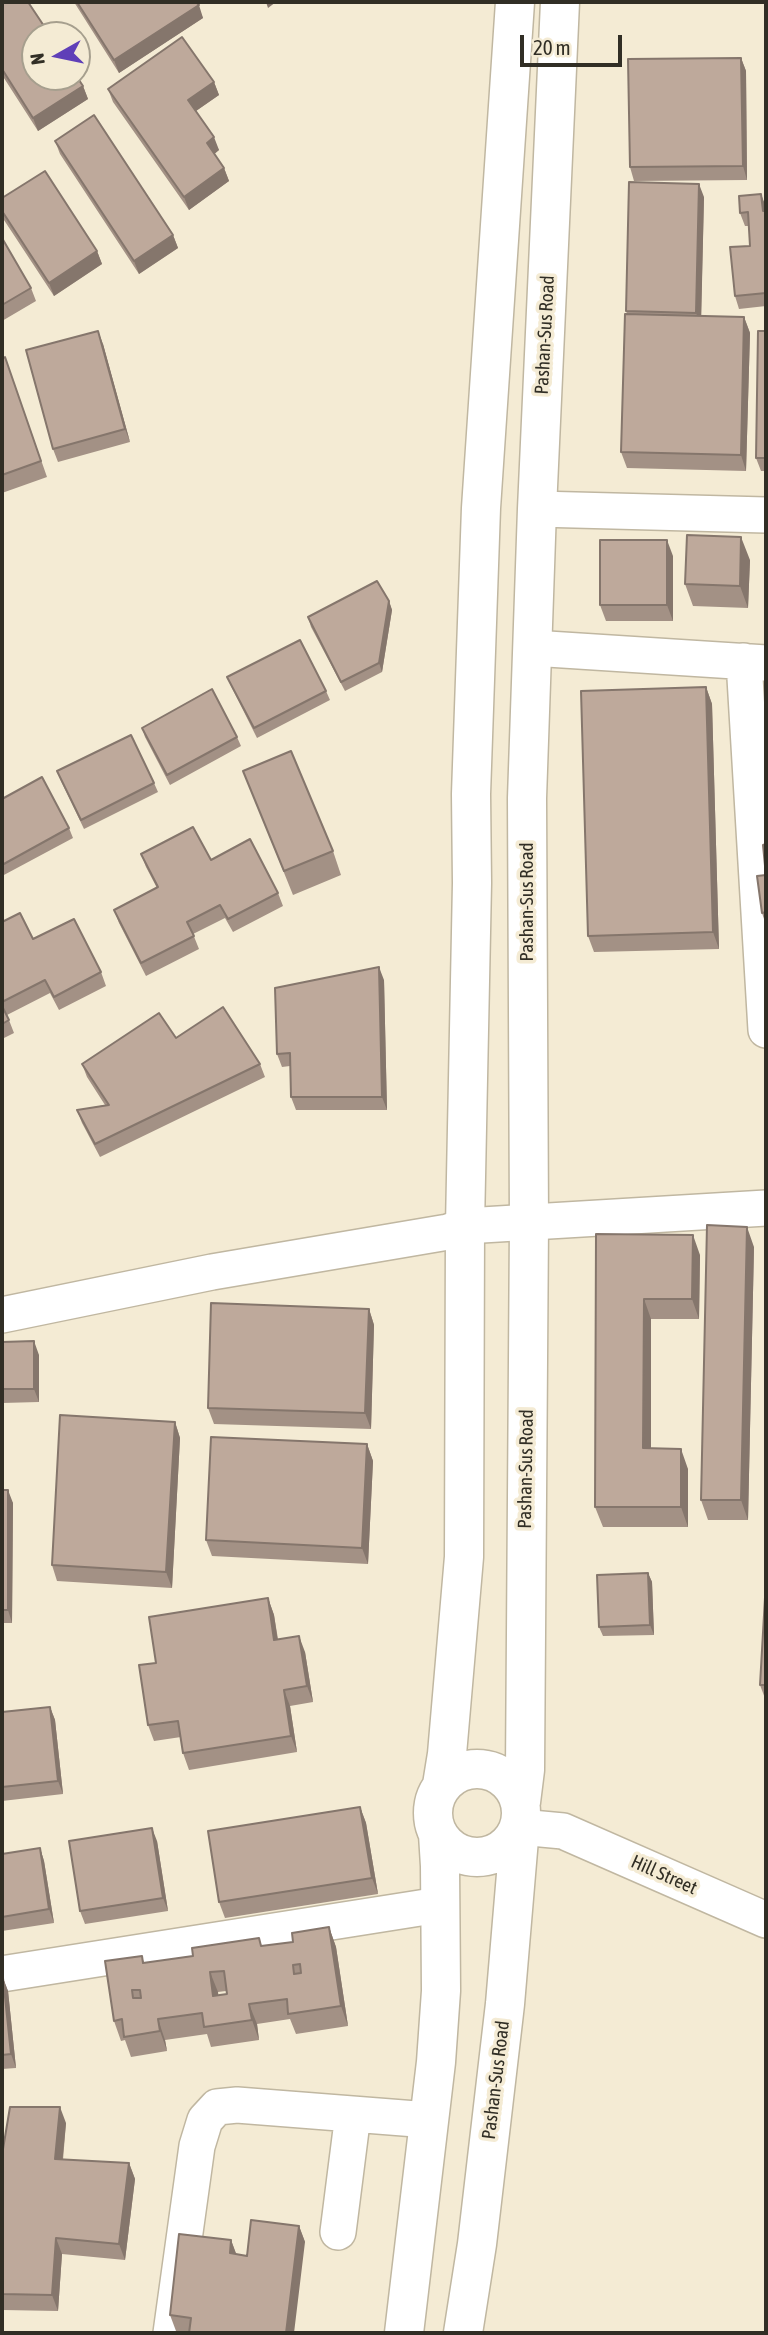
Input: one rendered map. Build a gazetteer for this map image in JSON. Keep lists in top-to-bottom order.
{
  "streets": {
    "main road": ["Pashan-Sus Road"],
    "street": ["Hill Street"]
  },
  "crossings": [
    ["Pashan-Sus Road", "Hill Street"]
  ],
  "scale_bar": "20 m",
  "north": "left"
}
